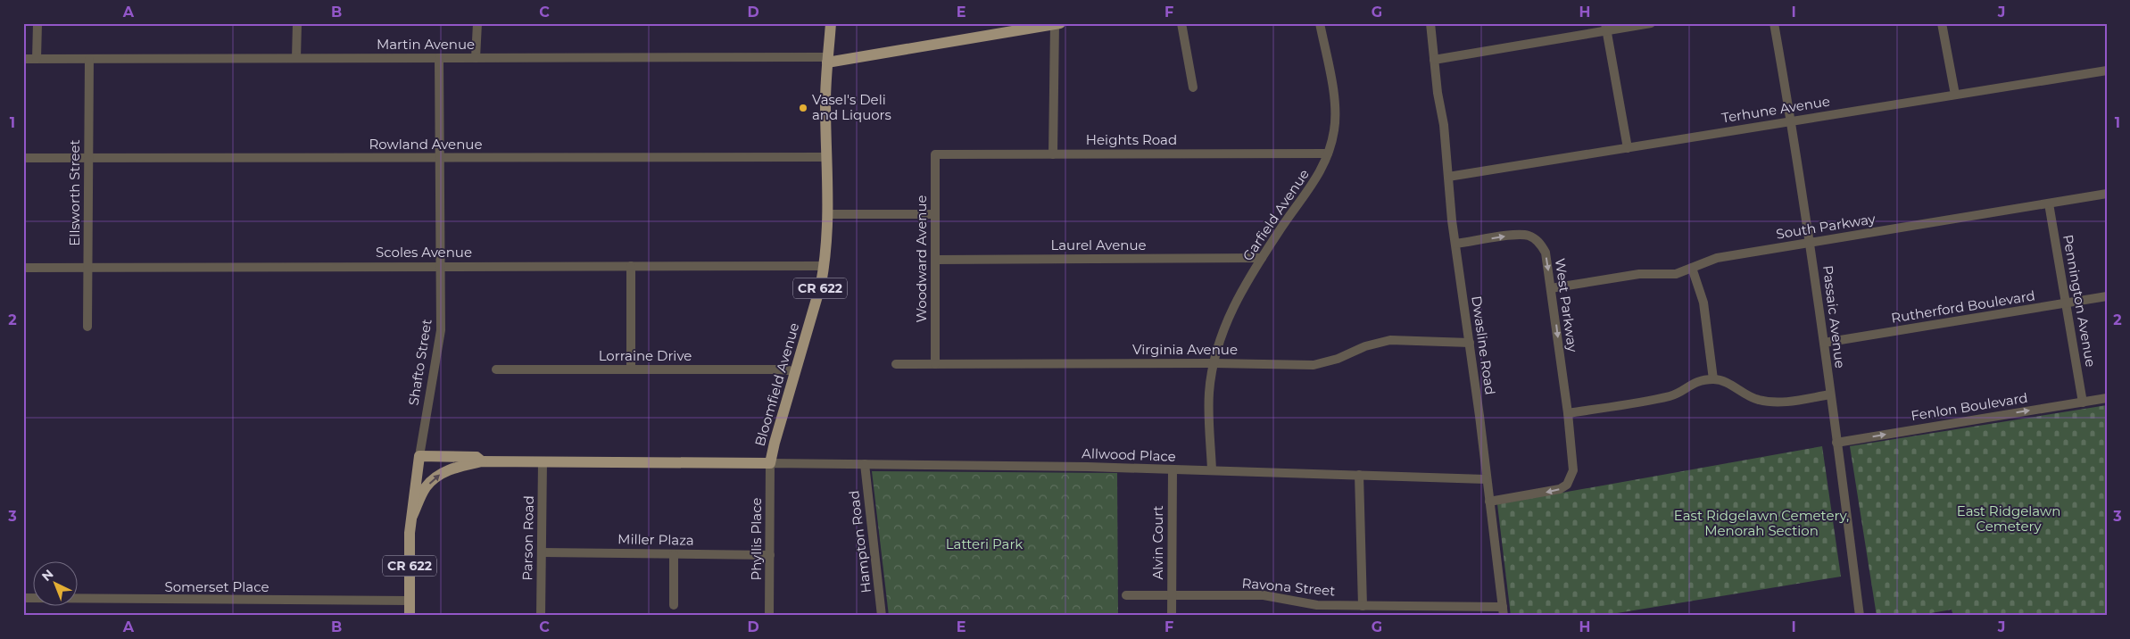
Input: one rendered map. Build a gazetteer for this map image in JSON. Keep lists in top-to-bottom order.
{
  "streets": {
    "main road": ["CR 622", "Bloomfield Avenue"],
    "street": [
      "Martin Avenue",
      "Terhune Avenue",
      "Heights Road",
      "Rowland Avenue",
      "Ellsworth Street",
      "Garfield Avenue",
      "South Parkway",
      "Laurel Avenue",
      "Scoles Avenue",
      "Woodward Avenue",
      "Pennington Avenue",
      "West Parkway",
      "Rutherford Boulevard",
      "Passaic Avenue",
      "Dwasline Road",
      "Virginia Avenue",
      "Lorraine Drive",
      "Shafto Street",
      "Fenlon Boulevard",
      "Allwood Place",
      "Parson Road",
      "Phyllis Place",
      "Miller Plaza",
      "Hampton Road",
      "Alvin Court",
      "Somerset Place",
      "Ravona Street"
    ]
  },
  "crossings": [
    ["Martin Avenue", "Ellsworth Street"],
    ["Martin Avenue", "CR 622"],
    ["Martin Avenue", "Shafto Street"],
    ["Martin Avenue", "Bloomfield Avenue"],
    ["Terhune Avenue", "Passaic Avenue"],
    ["Terhune Avenue", "Dwasline Road"],
    ["Heights Road", "Garfield Avenue"],
    ["Heights Road", "Woodward Avenue"],
    ["Rowland Avenue", "Ellsworth Street"],
    ["Rowland Avenue", "Shafto Street"],
    ["Rowland Avenue", "Bloomfield Avenue"],
    ["Ellsworth Street", "Scoles Avenue"],
    ["Garfield Avenue", "Laurel Avenue"],
    ["Garfield Avenue", "Virginia Avenue"],
    ["Garfield Avenue", "Allwood Place"],
    ["South Parkway", "Pennington Avenue"],
    ["South Parkway", "West Parkway"],
    ["South Parkway", "Passaic Avenue"],
    ["Laurel Avenue", "Woodward Avenue"],
    ["Scoles Avenue", "Shafto Street"],
    ["Scoles Avenue", "Bloomfield Avenue"],
    ["Woodward Avenue", "Virginia Avenue"],
    ["CR 622", "Bloomfield Avenue"],
    ["Pennington Avenue", "Rutherford Boulevard"],
    ["Pennington Avenue", "Fenlon Boulevard"],
    ["West Parkway", "Dwasline Road"],
    ["Rutherford Boulevard", "Passaic Avenue"],
    ["Passaic Avenue", "Fenlon Boulevard"],
    ["Dwasline Road", "Virginia Avenue"],
    ["Dwasline Road", "Allwood Place"],
    ["Dwasline Road", "Ravona Street"],
    ["Lorraine Drive", "Bloomfield Avenue"],
    ["Shafto Street", "Bloomfield Avenue"],
    ["Bloomfield Avenue", "Allwood Place"],
    ["Bloomfield Avenue", "Parson Road"],
    ["Bloomfield Avenue", "Phyllis Place"],
    ["Bloomfield Avenue", "Somerset Place"],
    ["Allwood Place", "Phyllis Place"],
    ["Allwood Place", "Hampton Road"],
    ["Allwood Place", "Alvin Court"],
    ["Parson Road", "Miller Plaza"],
    ["Phyllis Place", "Miller Plaza"],
    ["Alvin Court", "Ravona Street"]
  ],
  "one_way": ["Fenlon Boulevard"],
  "parks": ["East Ridgelawn Cemetery", "East Ridgelawn Cemetery, Menorah Section", "Latteri Park"],
  "places": ["Vasel's Deli and Liquors"],
  "north": "top left",
  "grid": {
    "columns": [
      "A",
      "B",
      "C",
      "D",
      "E",
      "F",
      "G",
      "H",
      "I",
      "J"
    ],
    "rows": ["1", "2", "3"]
  }
}
